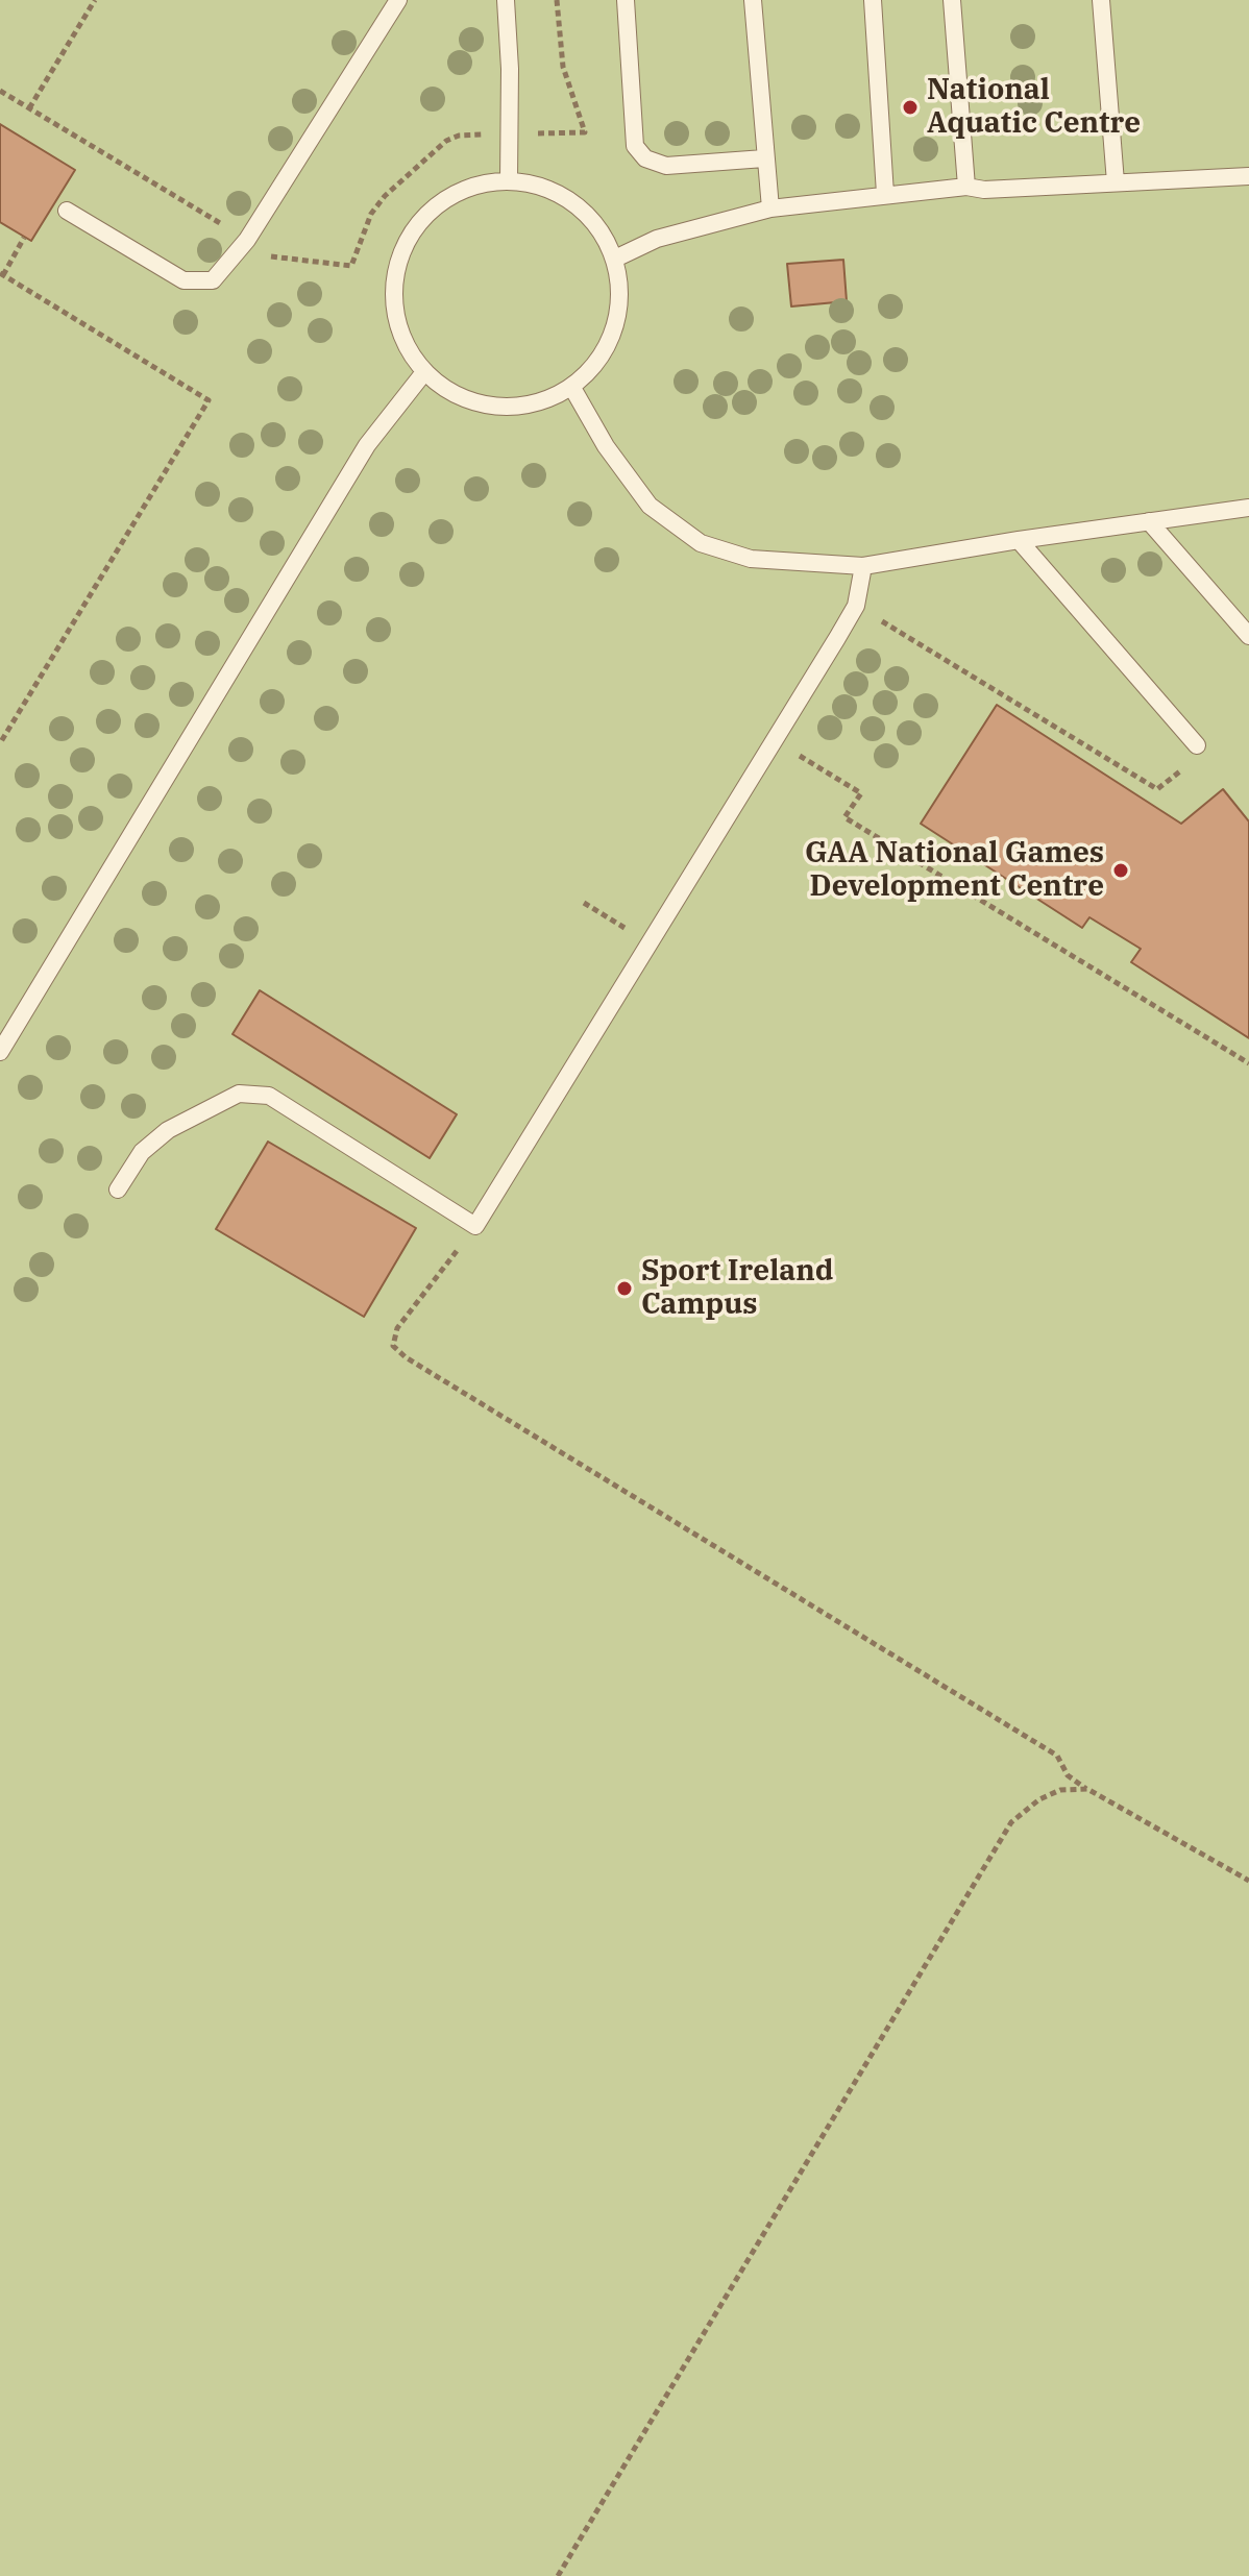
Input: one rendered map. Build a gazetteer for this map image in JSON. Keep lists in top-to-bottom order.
{
  "places": ["National Aquatic Centre", "GAA National Games Development Centre", "Sport Ireland Campus"]
}
